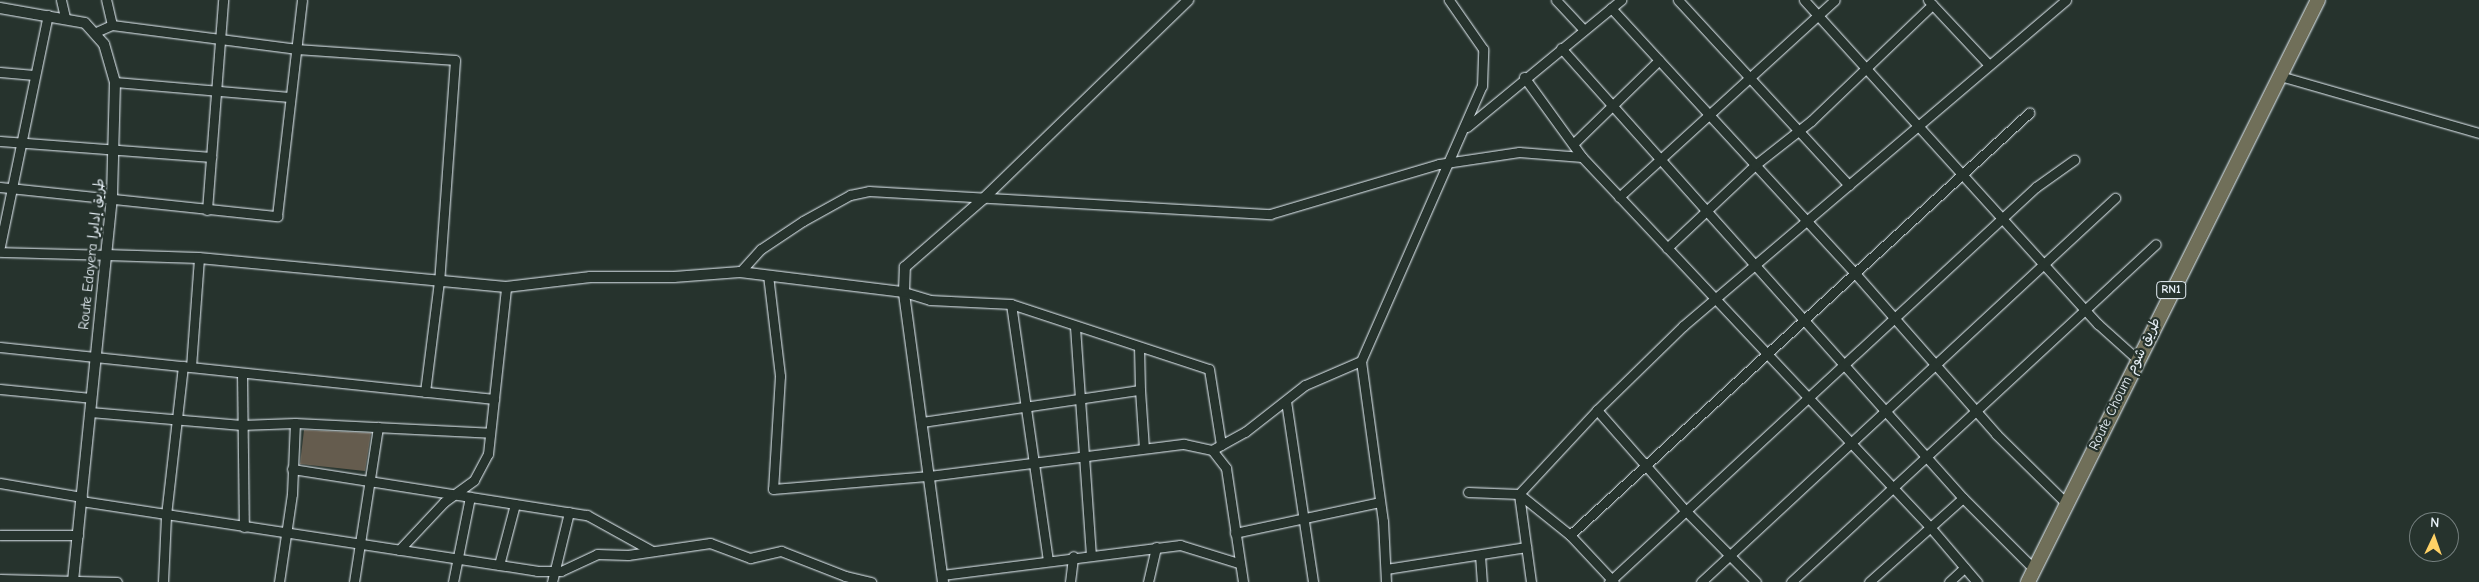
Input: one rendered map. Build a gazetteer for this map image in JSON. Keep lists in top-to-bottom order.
{
  "streets": {
    "highway": ["RN1", "Route Choum طريق شوم"],
    "street": ["Route Edayera طريق إدايرا"]
  },
  "north": "top"
}
